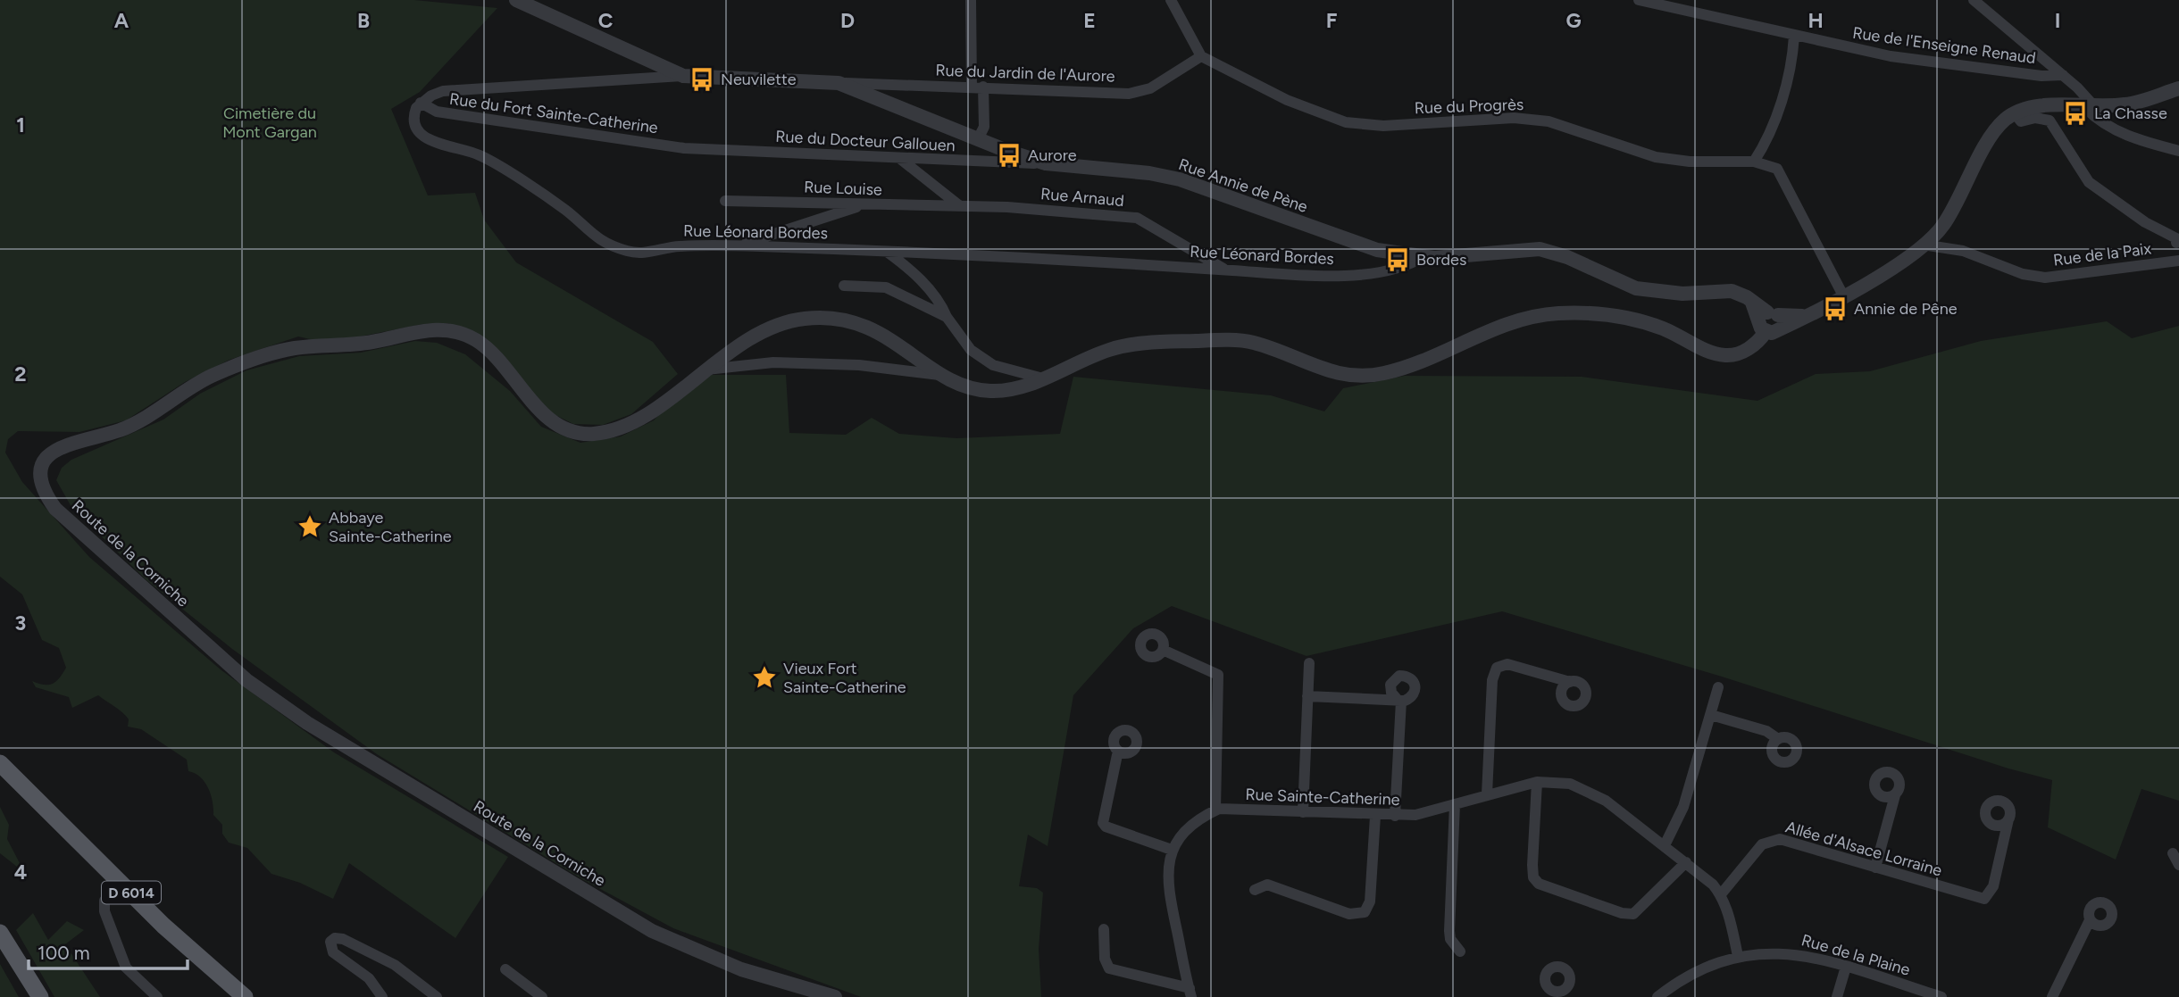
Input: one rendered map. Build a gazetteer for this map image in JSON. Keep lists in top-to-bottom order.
{
  "streets": {
    "main road": ["D 6014"],
    "street": [
      "Rue de l'Enseigne Renaud",
      "Rue du Jardin de l'Aurore",
      "Rue du Progrès",
      "Rue du Fort Sainte-Catherine",
      "Rue du Docteur Gallouen",
      "Rue Annie de Pène",
      "Rue Louise",
      "Rue Arnaud",
      "Rue Léonard Bordes",
      "Rue de la Paix",
      "Route de la Corniche",
      "Rue Sainte-Catherine",
      "Allée d'Alsace Lorraine",
      "Rue de la Plaine"
    ]
  },
  "crossings": [
    ["Rue du Jardin de l'Aurore", "Rue du Progrès"],
    ["Rue du Jardin de l'Aurore", "Rue Annie de Pène"],
    ["Rue du Fort Sainte-Catherine", "Rue du Docteur Gallouen"],
    ["Rue du Fort Sainte-Catherine", "Rue Léonard Bordes"],
    ["Rue du Docteur Gallouen", "Rue Annie de Pène"],
    ["Rue Annie de Pène", "Rue Léonard Bordes"],
    ["Rue Louise", "Rue Arnaud"],
    ["Rue Arnaud", "Rue Léonard Bordes"],
    ["Rue Sainte-Catherine", "Allée d'Alsace Lorraine"]
  ],
  "parks": ["Cimetière du Mont Gargan"],
  "places": {
    "bus stop": [
      "Neuvilette",
      "La Chasse",
      "Aurore",
      "Bordes",
      "Annie de Pêne"
    ],
    "place": ["Abbaye Sainte-Catherine", "Vieux Fort Sainte-Catherine"]
  },
  "scale_bar": "100 m",
  "grid": {
    "columns": [
      "A",
      "B",
      "C",
      "D",
      "E",
      "F",
      "G",
      "H",
      "I"
    ],
    "rows": [
      "1",
      "2",
      "3",
      "4"
    ]
  }
}
